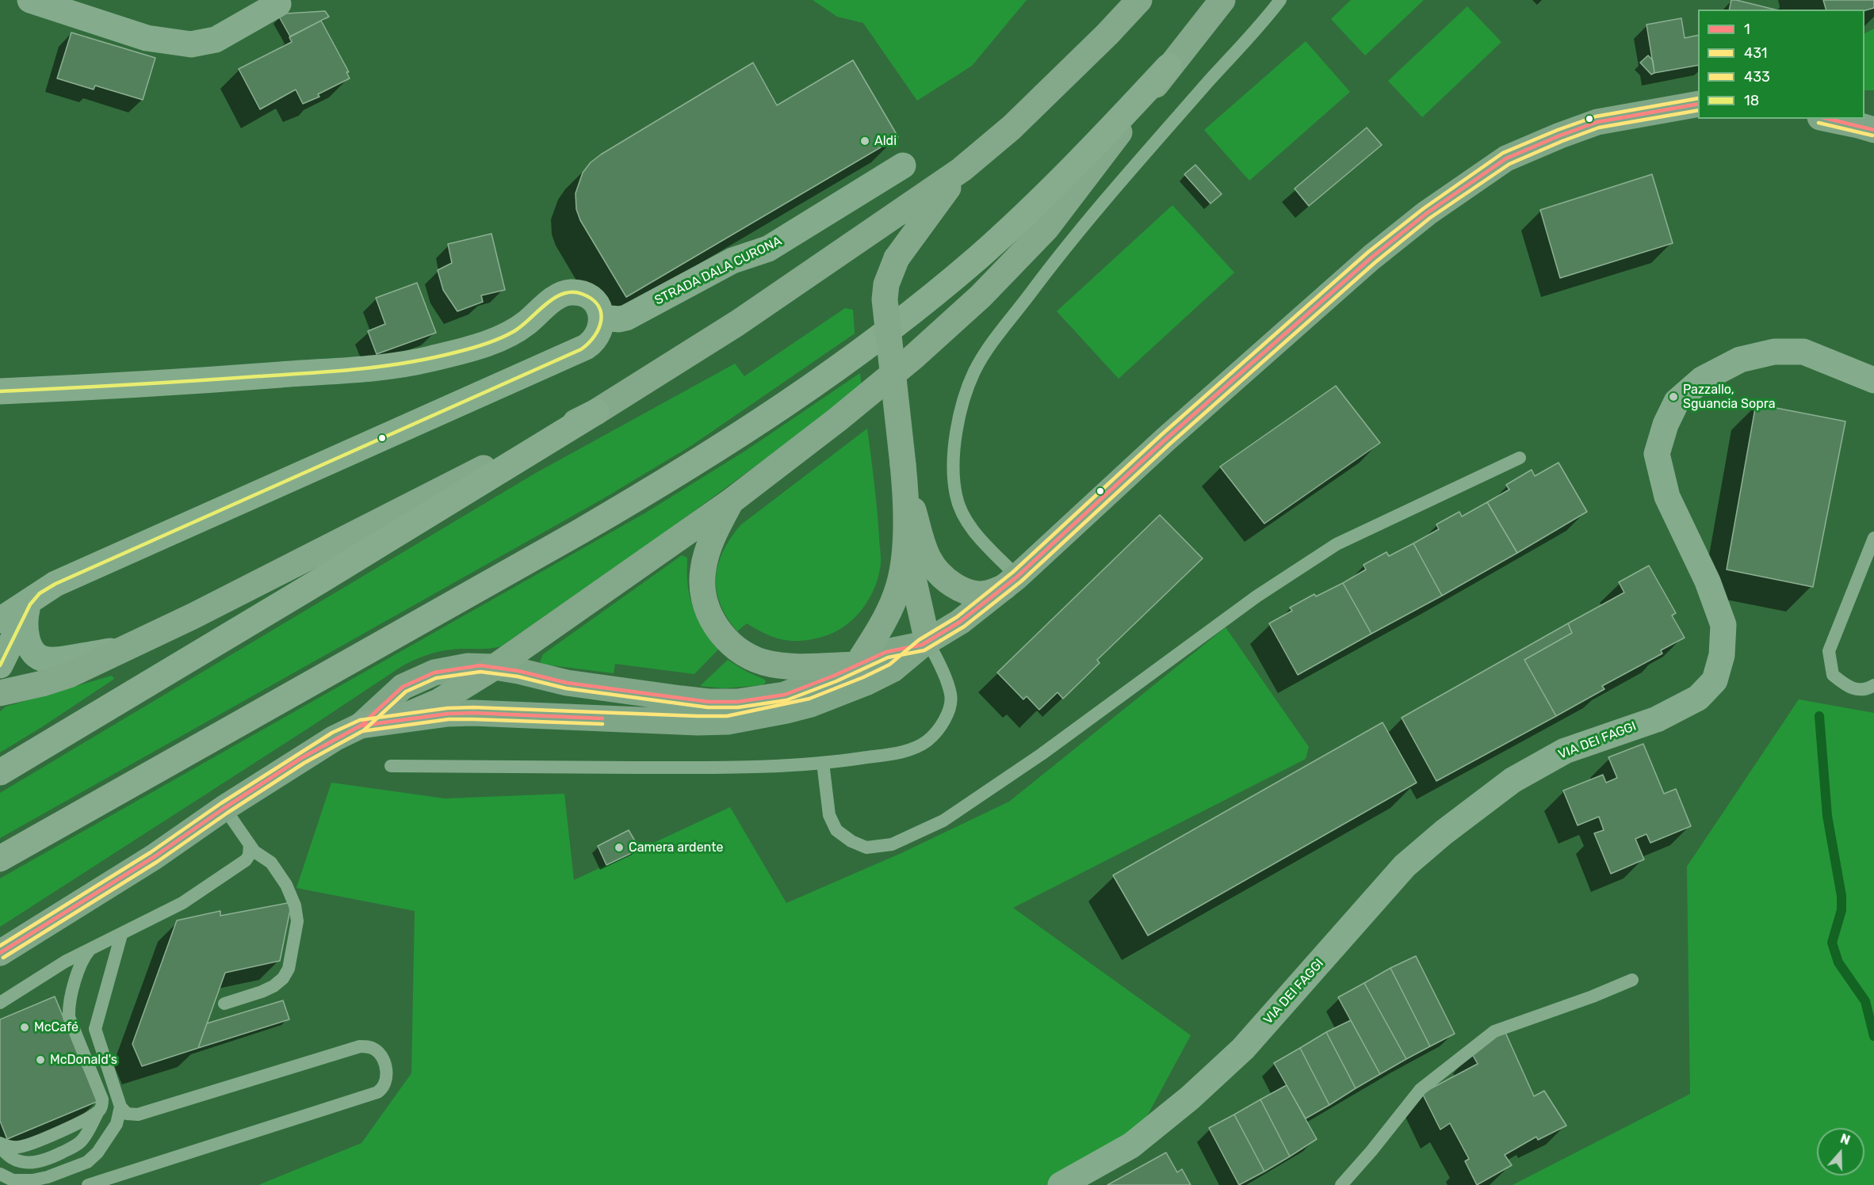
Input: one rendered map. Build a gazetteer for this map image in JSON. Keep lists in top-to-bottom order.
{
  "streets": {
    "street": ["STRADA DALA CURONA", "VIA DEI FAGGI"]
  },
  "places": [
    "Aldi",
    "Pazzallo, Sguancia Sopra",
    "Camera ardente",
    "McCafé",
    "McDonald's"
  ],
  "lines": [
    "transit line 433",
    "transit line 1",
    "transit line 431",
    "transit line 18"
  ],
  "legend": [
    "1",
    "431",
    "433",
    "18"
  ],
  "north": "top"
}
